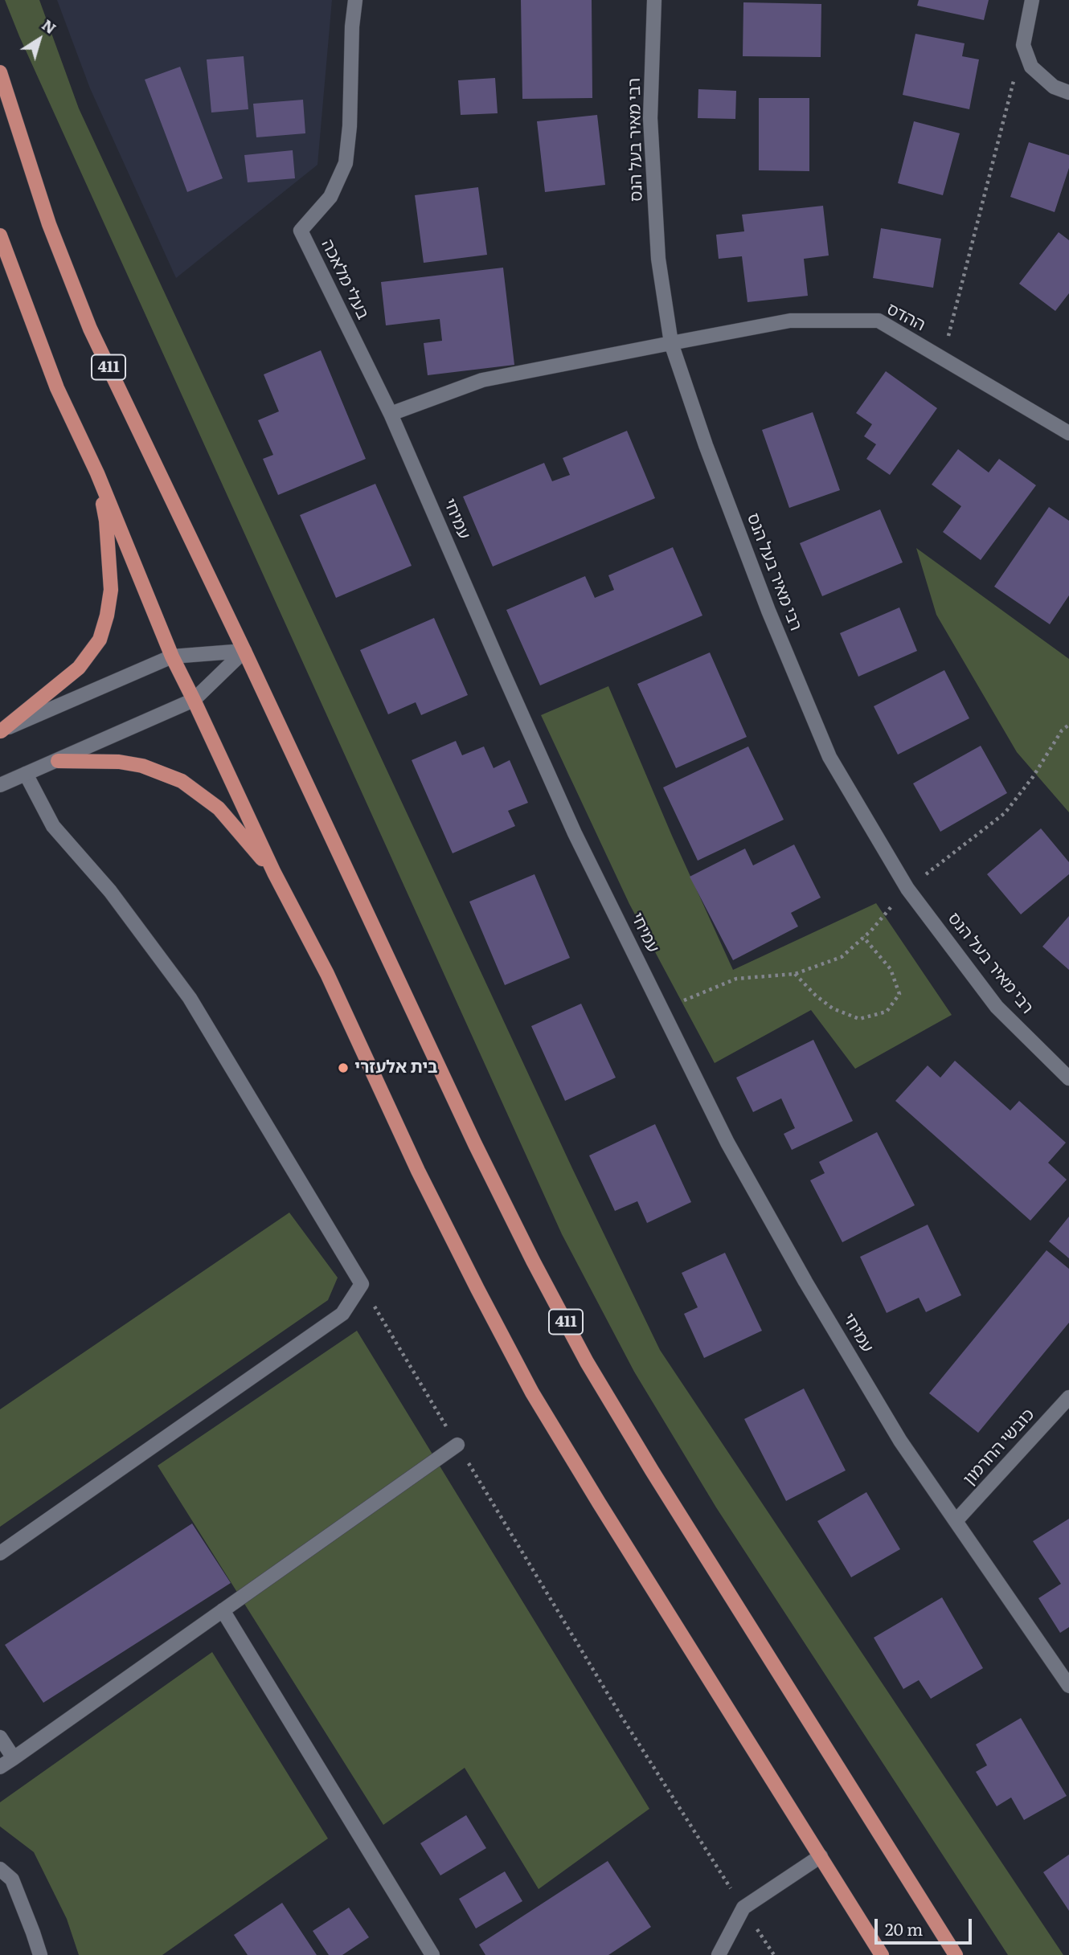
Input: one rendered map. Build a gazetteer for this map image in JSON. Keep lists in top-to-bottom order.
{
  "streets": {
    "main road": ["411"],
    "street": [
      "רבי מאיר בעל הנס",
      "בעלי מלאכה",
      "ההדס",
      "עמיחי",
      "כובשי החרמון"
    ]
  },
  "crossings": [
    ["רבי מאיר בעל הנס", "ההדס"],
    ["בעלי מלאכה", "עמיחי"],
    ["עמיחי", "כובשי החרמון"]
  ],
  "places": ["בית אלעזרי"],
  "scale_bar": "20 m",
  "north": "top right"
}
